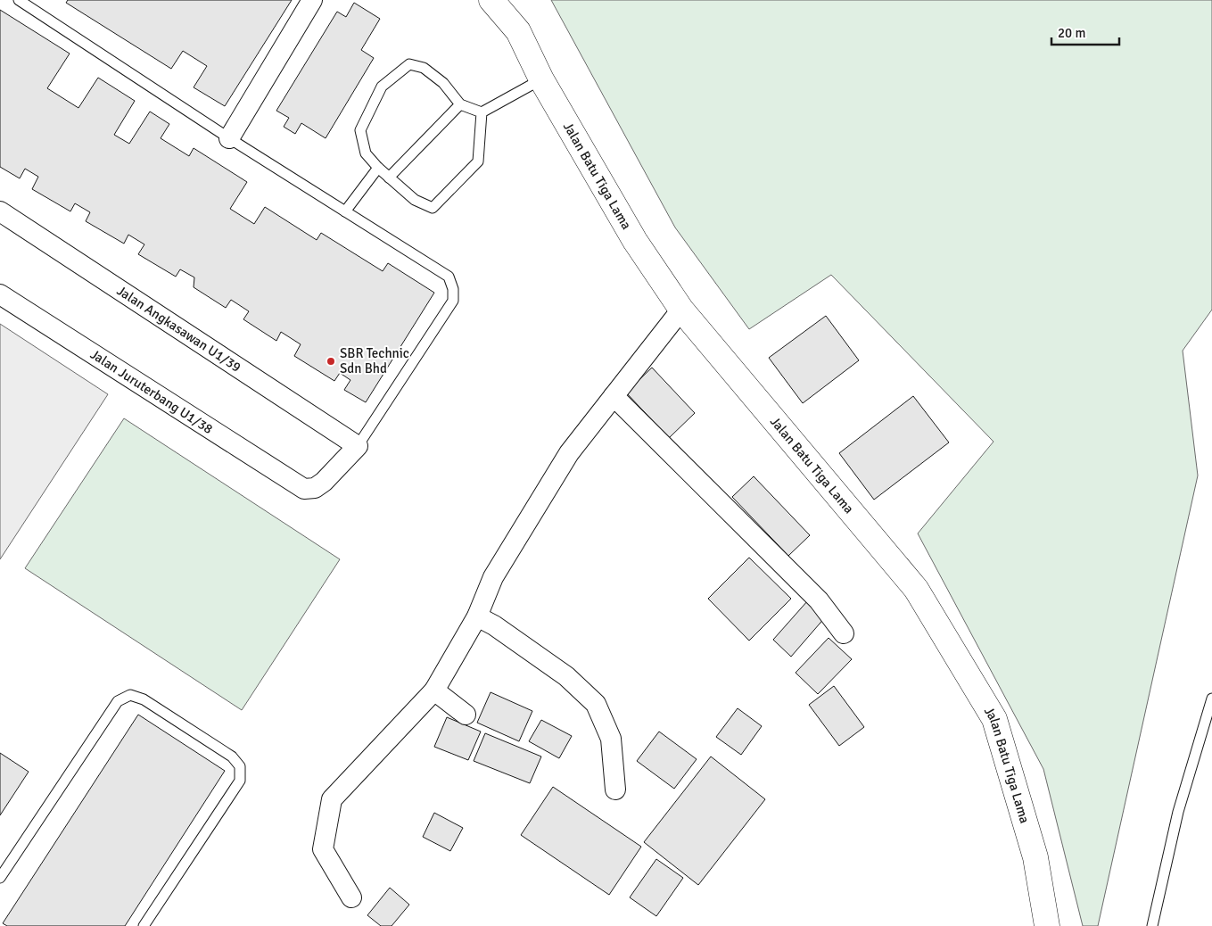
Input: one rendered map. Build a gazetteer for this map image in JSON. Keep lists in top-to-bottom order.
{
  "streets": {
    "street": ["Jalan Batu Tiga Lama", "Jalan Angkasawan U1/39", "Jalan Juruterbang U1/38"]
  },
  "crossings": [
    ["Jalan Angkasawan U1/39", "Jalan Juruterbang U1/38"]
  ],
  "places": ["SBR Technic Sdn Bhd"],
  "scale_bar": "20 m"
}
